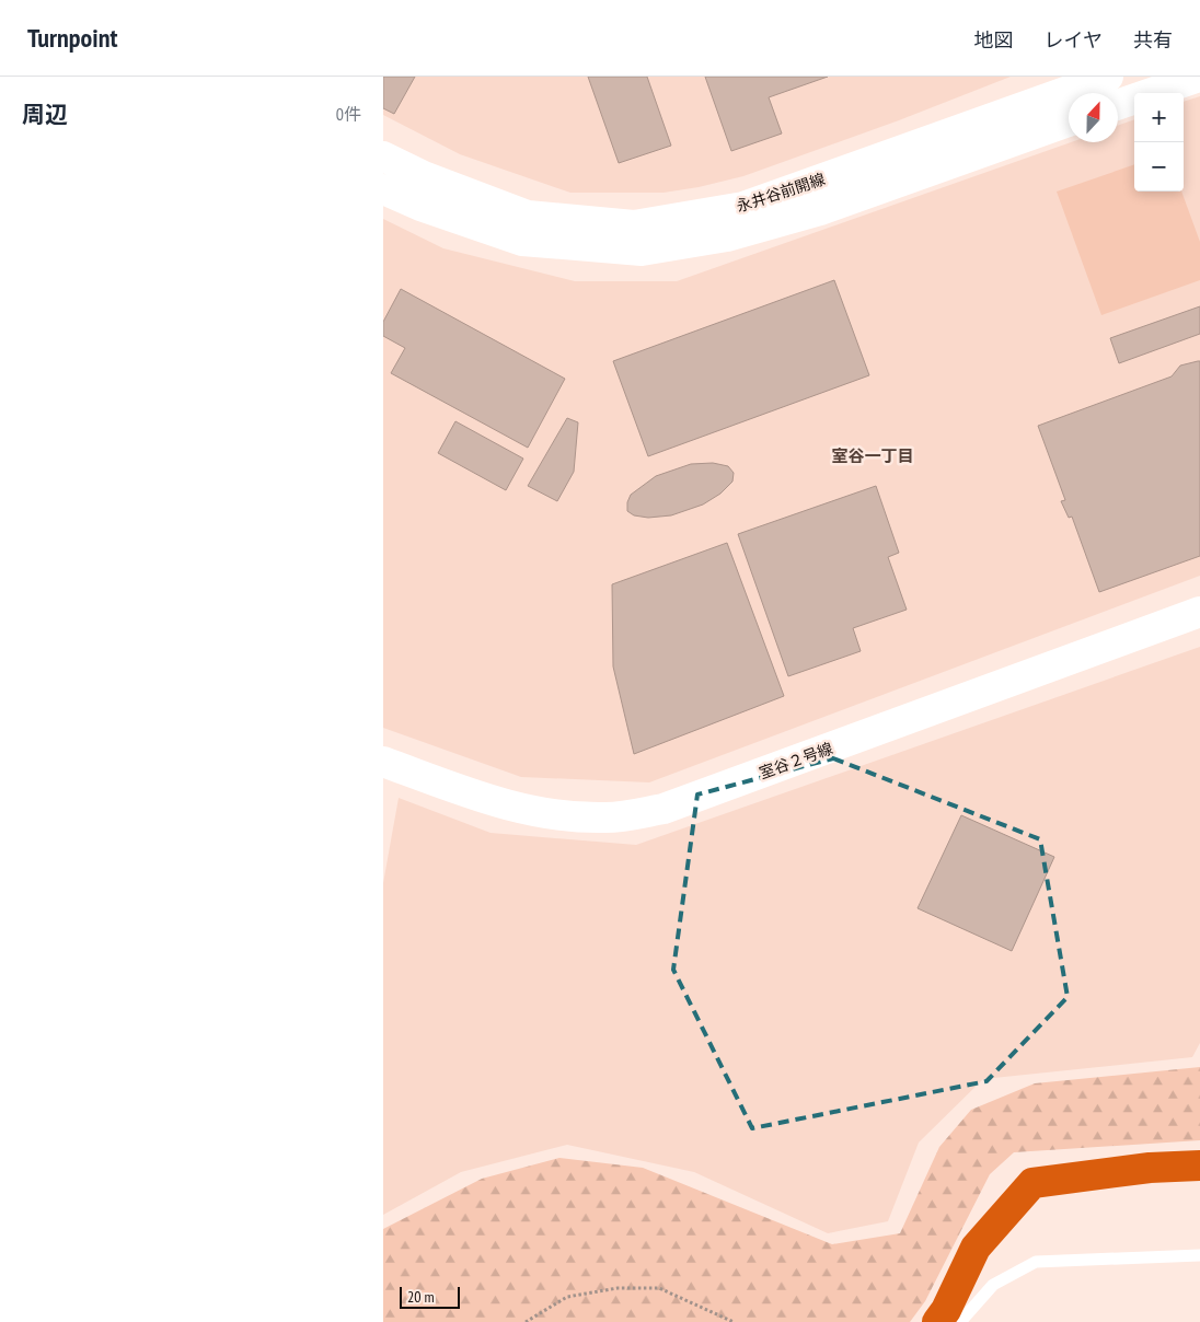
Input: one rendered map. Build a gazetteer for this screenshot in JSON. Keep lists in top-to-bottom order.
{
  "streets": {
    "street": ["永井谷前開線", "室谷２号線"]
  },
  "districts": ["室谷一丁目"],
  "scale_bar": "20 m",
  "north": "top",
  "page": {
    "header": "Turnpoint",
    "nav": ["地図", "レイヤ", "共有"],
    "heading": ["周辺", "0件"],
    "map_buttons": ["+", "−"],
    "scale": "20 m"
  }
}
